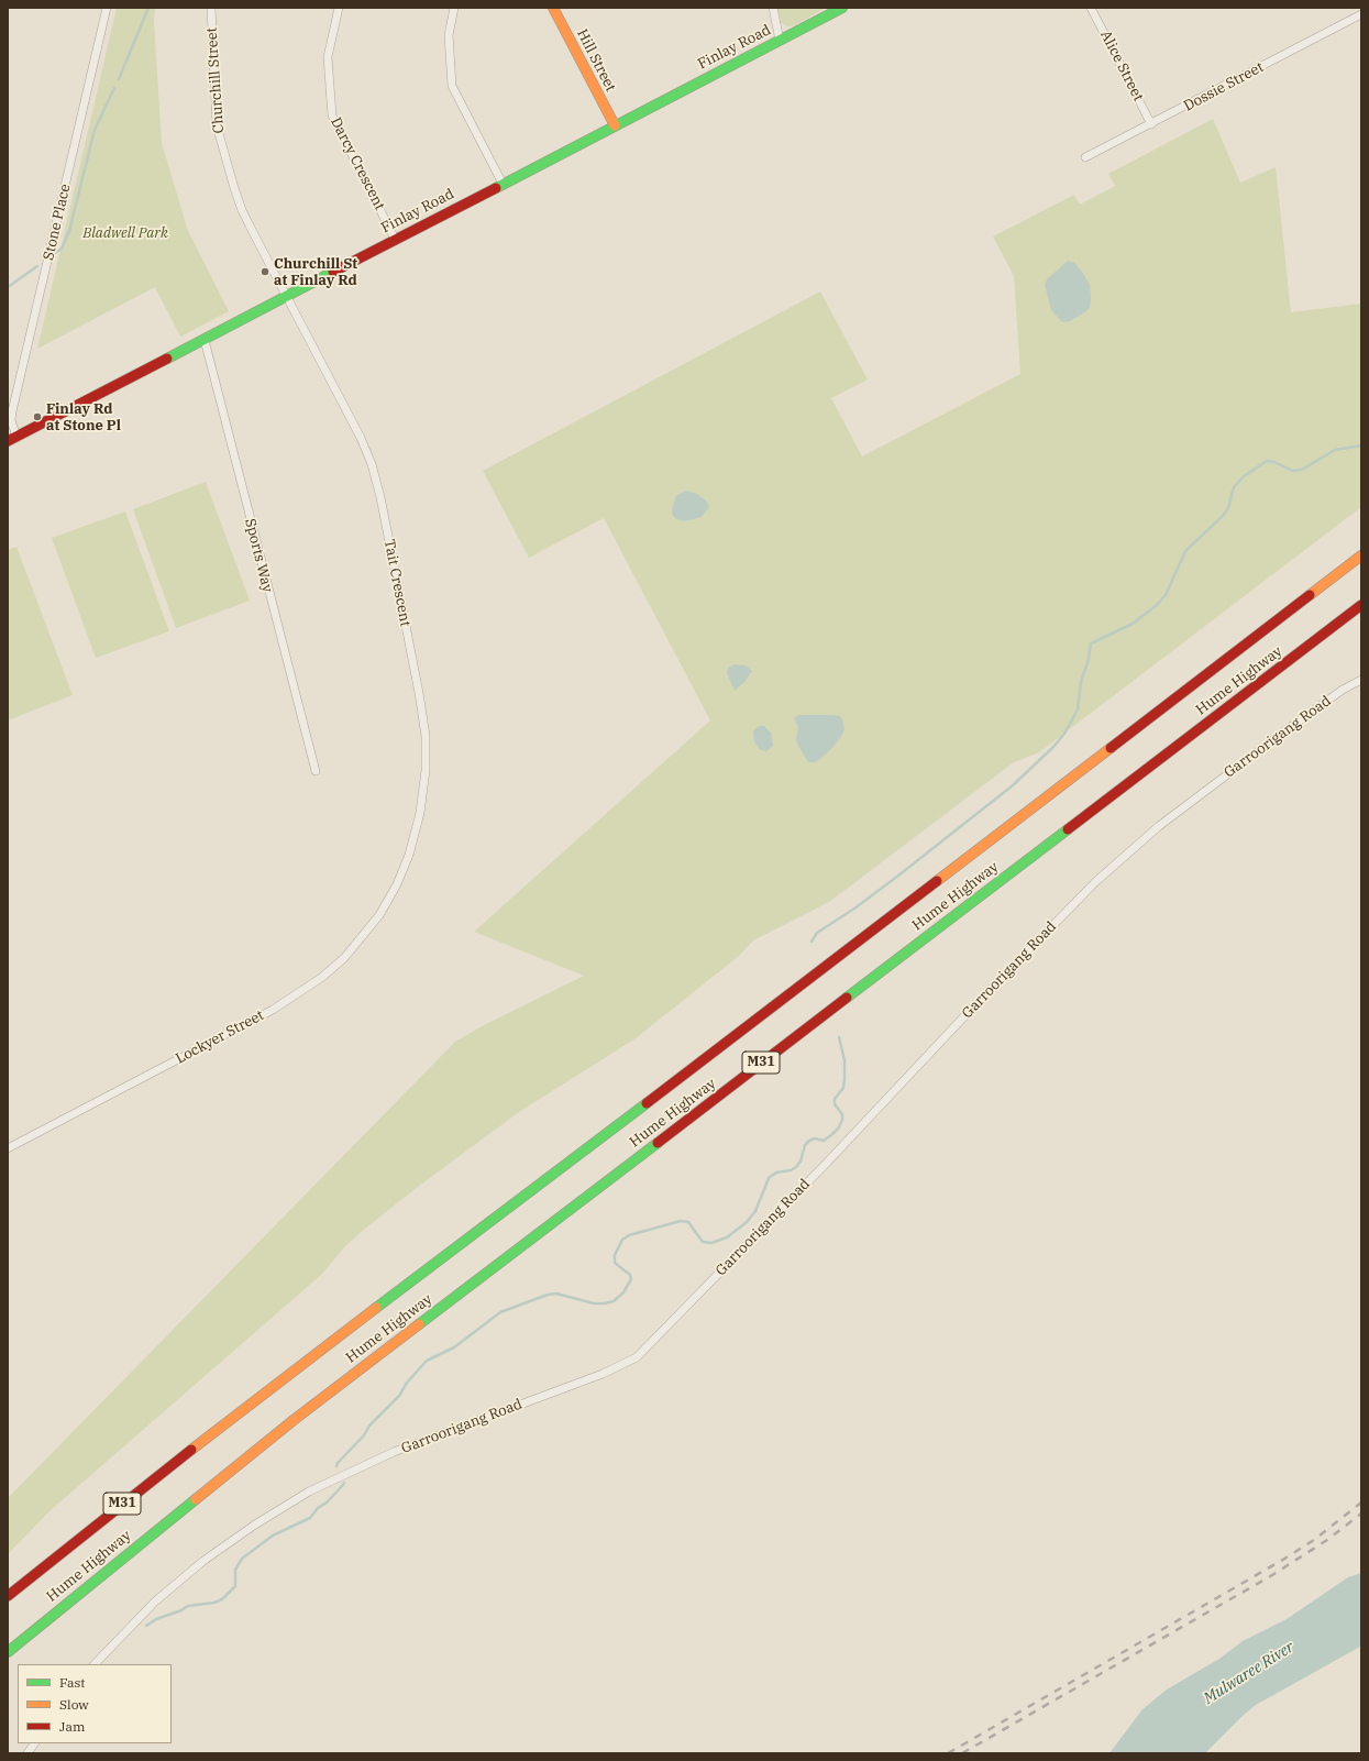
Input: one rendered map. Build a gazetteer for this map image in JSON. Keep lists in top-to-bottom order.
{
  "streets": {
    "main road": [
      "Finlay Road",
      "Hill Street",
      "Hume Highway",
      "M31"
    ],
    "street": [
      "Alice Street",
      "Churchill Street",
      "Dossie Street",
      "Darcy Crescent",
      "Stone Place",
      "Sports Way",
      "Tait Crescent",
      "Garroorigang Road",
      "Lockyer Street"
    ]
  },
  "crossings": [
    ["Finlay Road", "Hill Street"],
    ["Finlay Road", "Churchill Street"],
    ["Finlay Road", "Darcy Crescent"],
    ["Finlay Road", "Stone Place"],
    ["Finlay Road", "Sports Way"],
    ["Finlay Road", "Tait Crescent"],
    ["Alice Street", "Dossie Street"],
    ["Churchill Street", "Tait Crescent"],
    ["Tait Crescent", "Lockyer Street"]
  ],
  "water": ["Mulwaree River"],
  "parks": ["Bladwell Park"],
  "places": ["Churchill St at Finlay Rd", "Finlay Rd at Stone Pl"],
  "legend": ["Fast", "Slow", "Jam"]
}
